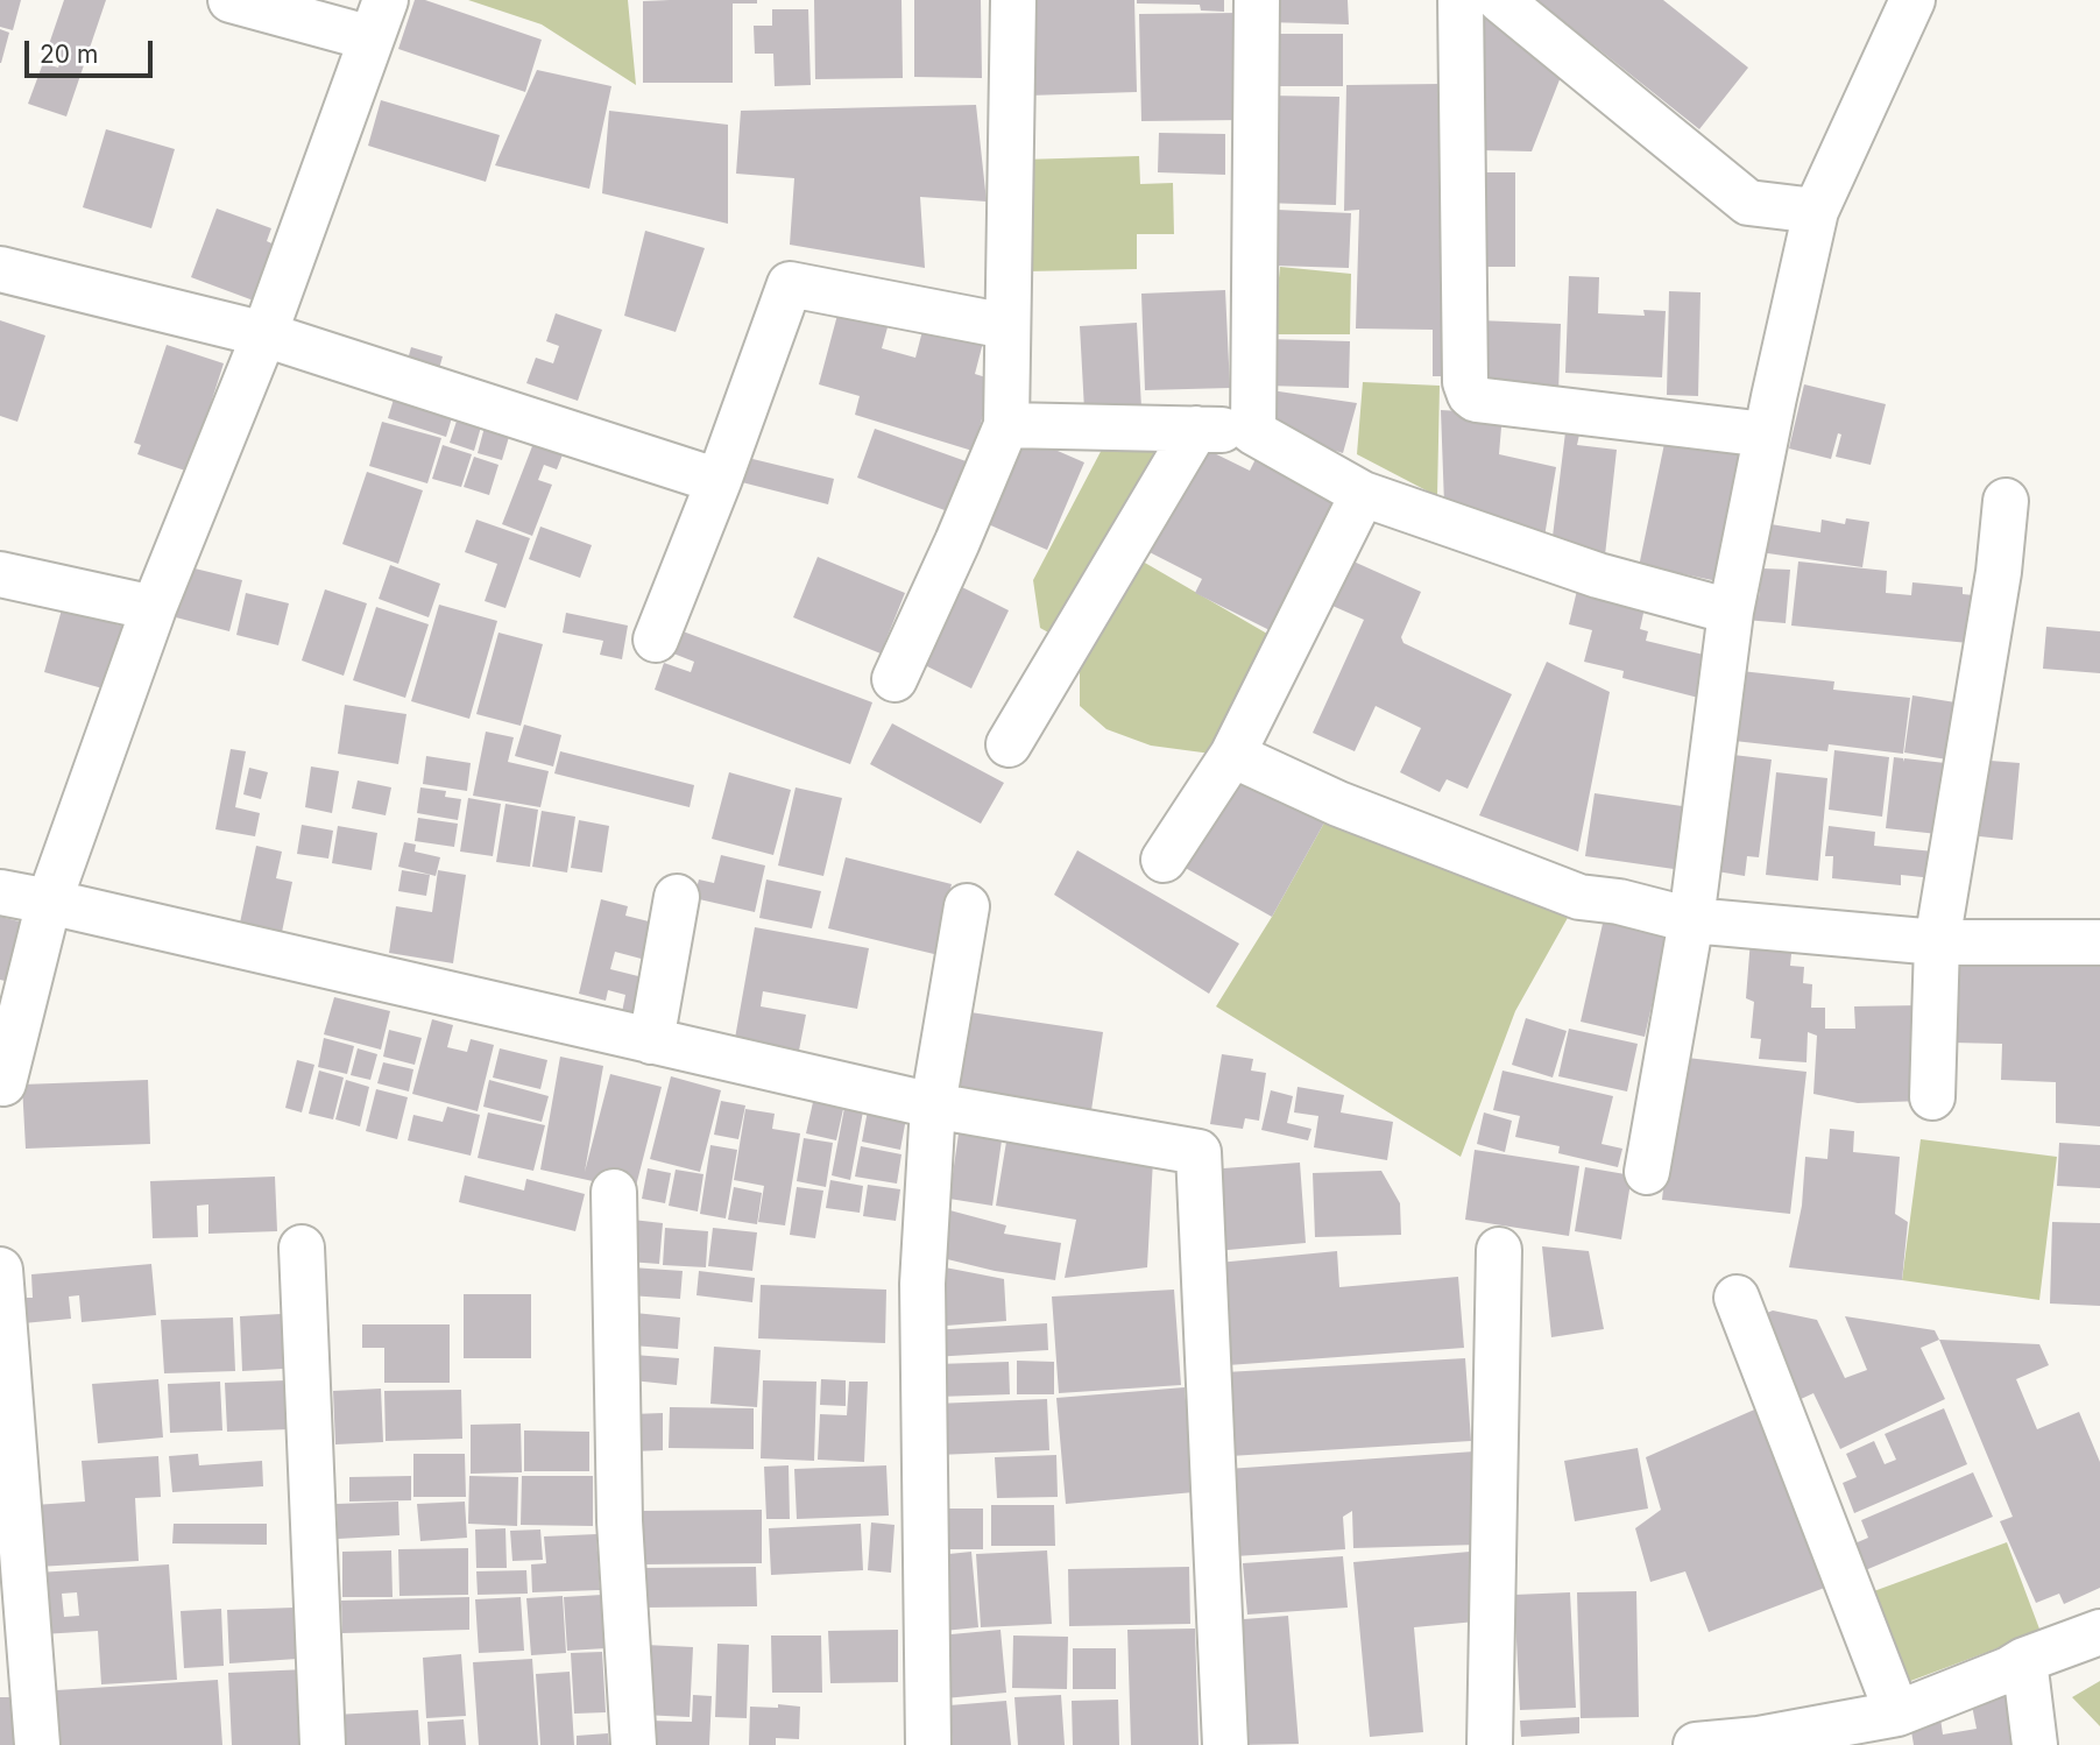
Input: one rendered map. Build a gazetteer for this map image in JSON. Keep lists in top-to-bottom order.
{
  "scale_bar": "20 m"
}
